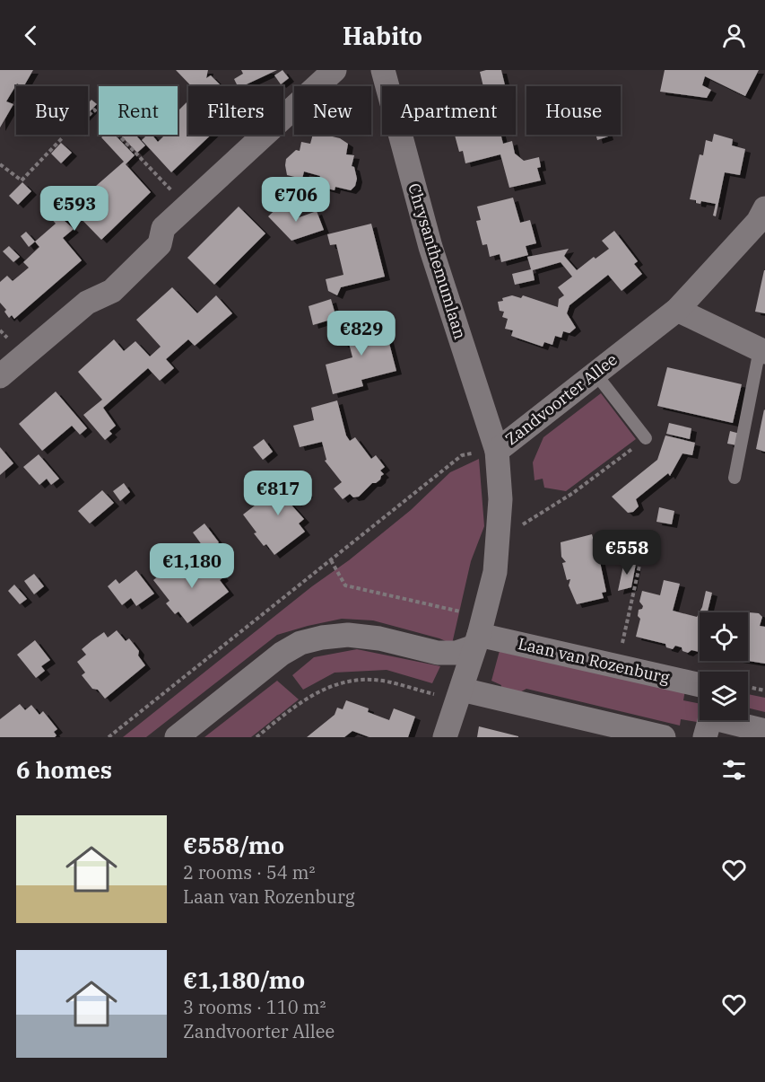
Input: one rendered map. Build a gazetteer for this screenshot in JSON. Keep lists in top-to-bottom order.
{
  "streets": {
    "street": ["Chrysanthemumlaan", "Zandvoorter Allee", "Laan van Rozenburg"]
  },
  "crossings": [
    ["Chrysanthemumlaan", "Zandvoorter Allee"],
    ["Zandvoorter Allee", "Laan van Rozenburg"]
  ],
  "page": {
    "header": "Habito",
    "chip": [
      "Buy",
      "Rent",
      "Filters",
      "New",
      "Apartment",
      "House"
    ],
    "price": [
      "€706",
      "€593",
      "€829",
      "€817",
      "€558",
      "€1,180"
    ],
    "heading": "6 homes",
    "list": [
      {
        "name": "€558/mo",
        "note": "2 rooms · 54 m² · Laan van Rozenburg"
      },
      {
        "name": "€1,180/mo",
        "note": "3 rooms · 110 m² · Zandvoorter Allee"
      }
    ]
  }
}
